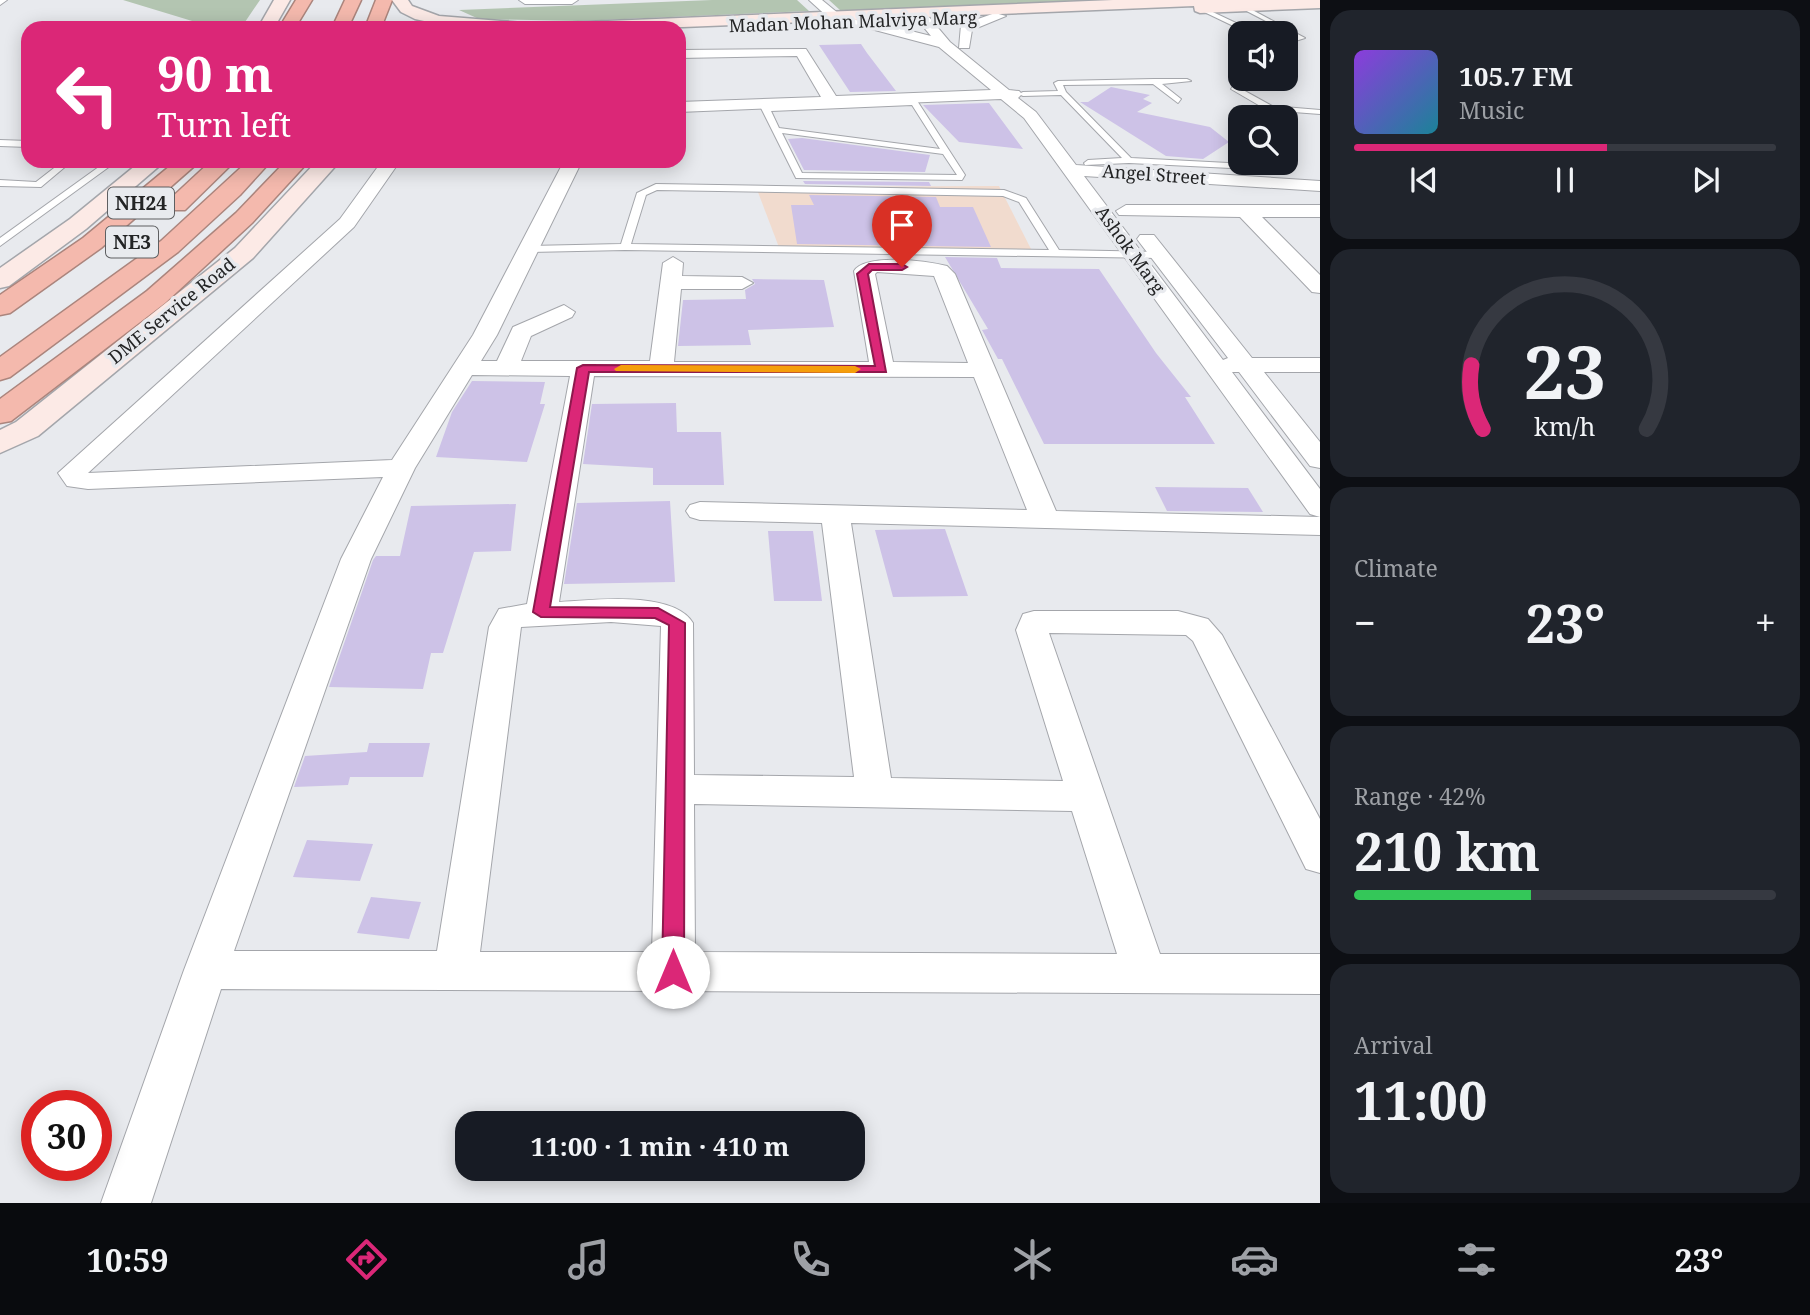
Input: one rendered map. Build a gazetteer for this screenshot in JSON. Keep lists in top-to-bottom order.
{
  "streets": {
    "highway": ["NH24", "NE3"],
    "main road": ["Madan Mohan Malviya Marg", "DME Service Road"],
    "street": ["Angel Street", "Ashok Marg"]
  },
  "crossings": [
    ["Madan Mohan Malviya Marg", "Ashok Marg"],
    ["Angel Street", "Ashok Marg"]
  ],
  "page": {
    "turn": ["90 m", "Turn left"],
    "song": ["105.7 FM", "Music"],
    "tile": [
      "Climate",
      ["Range · 42%", "210 km"],
      ["Arrival", "11:00"]
    ],
    "heat": ["−", "23°", "+"],
    "limit": "30",
    "trip": "11:00 · 1 min · 410 m",
    "tabs": ["10:59", "23°"],
    "gauge": ["23", "km/h"]
  }
}
